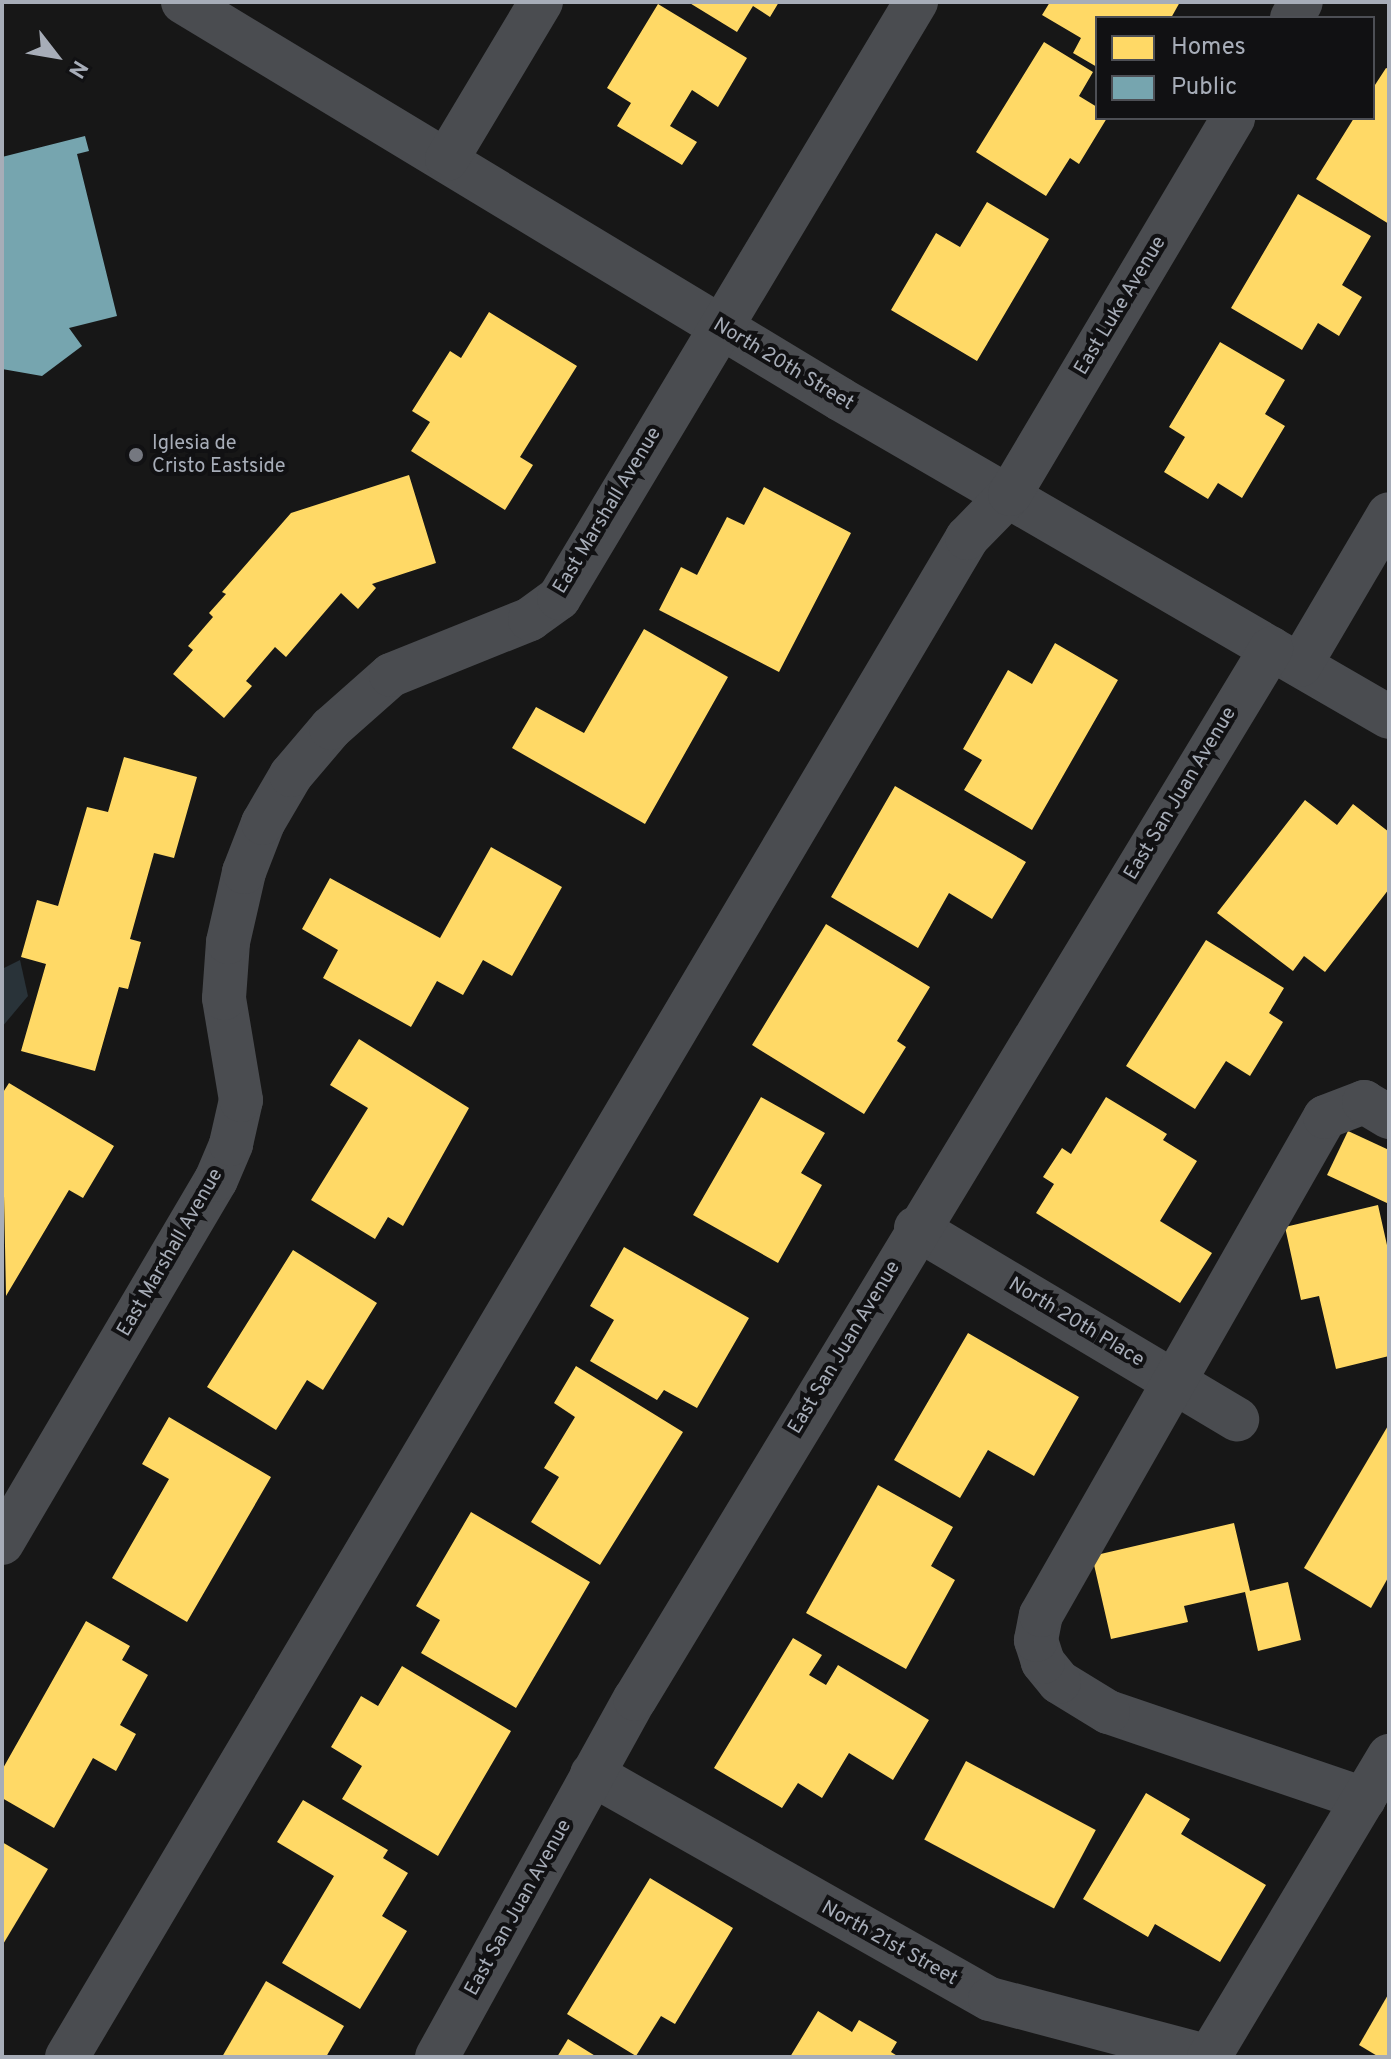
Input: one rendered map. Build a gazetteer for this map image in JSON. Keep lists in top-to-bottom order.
{
  "streets": {
    "street": [
      "East Luke Avenue",
      "North 20th Street",
      "East Marshall Avenue",
      "East San Juan Avenue",
      "North 20th Place",
      "North 21st Street"
    ]
  },
  "crossings": [
    ["East Luke Avenue", "North 20th Street"],
    ["North 20th Street", "East Marshall Avenue"],
    ["North 20th Street", "East San Juan Avenue"],
    ["East San Juan Avenue", "North 20th Place"],
    ["East San Juan Avenue", "North 21st Street"]
  ],
  "places": ["Iglesia de Cristo Eastside"],
  "legend": ["Homes", "Public"],
  "north": "bottom right"
}
